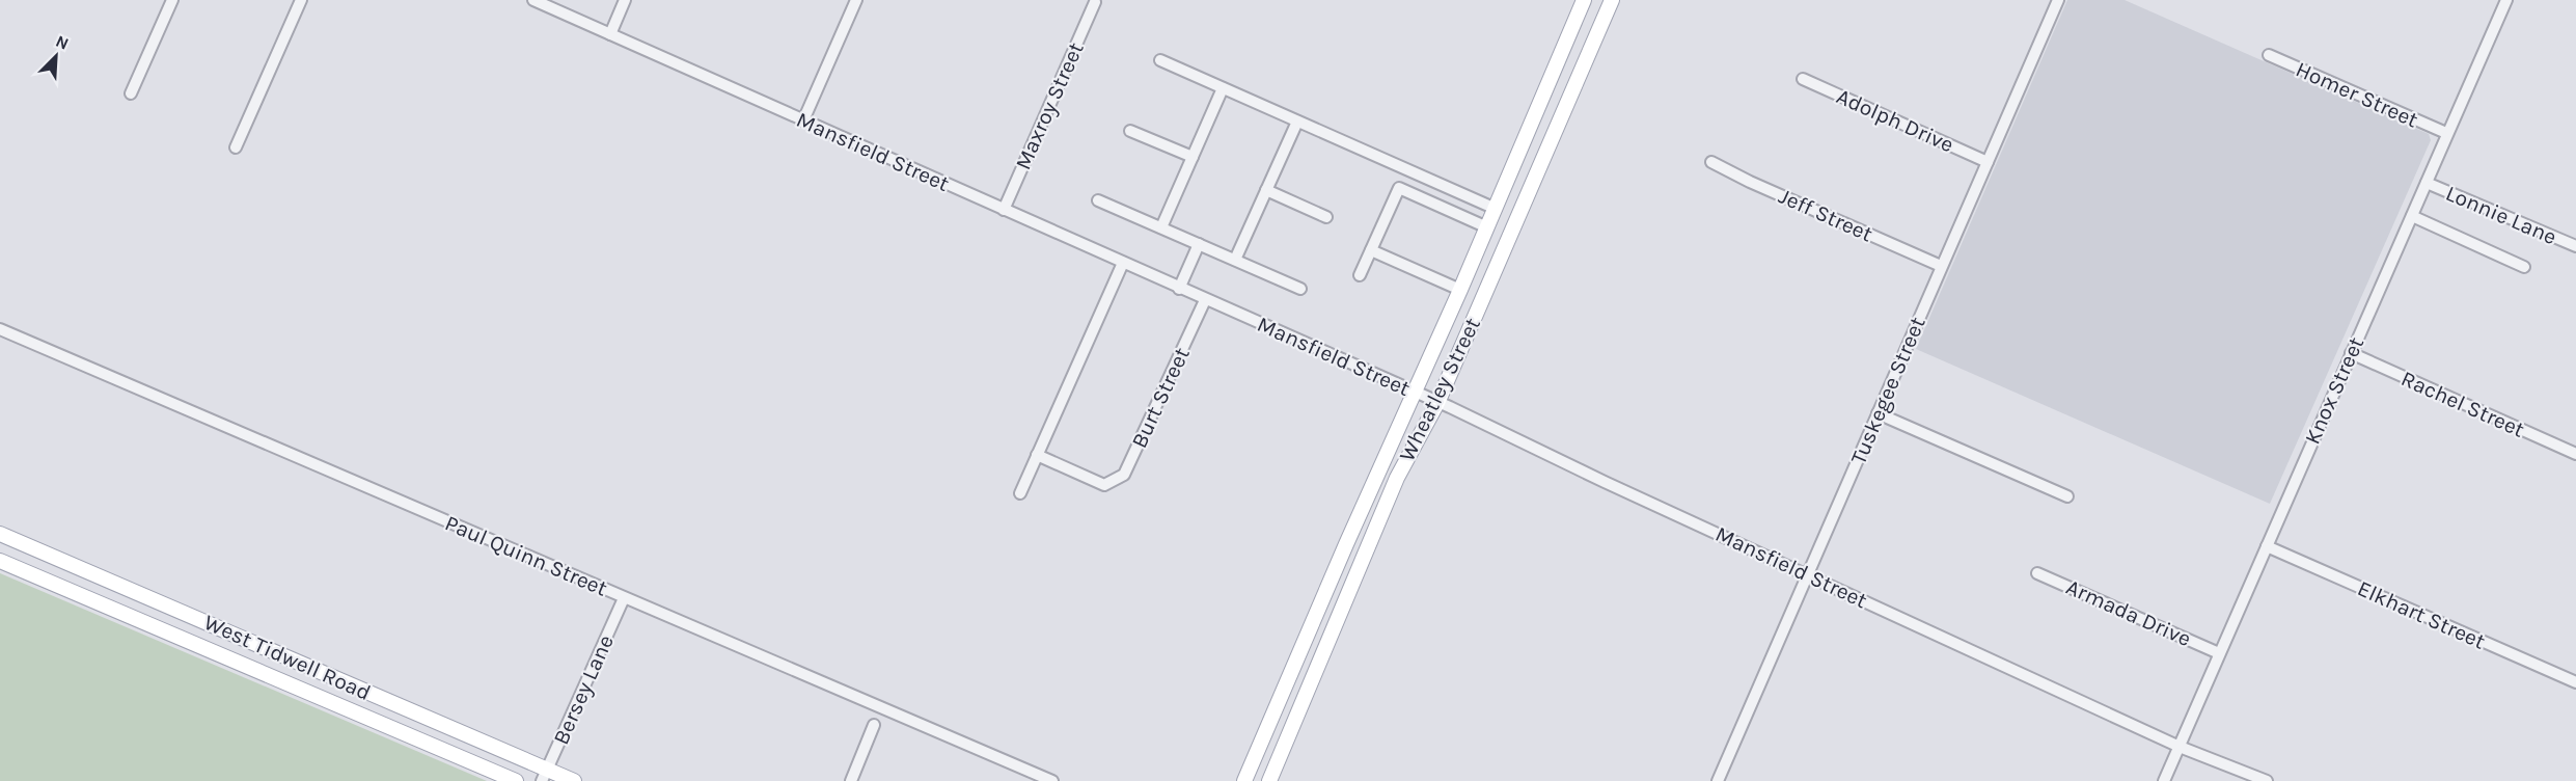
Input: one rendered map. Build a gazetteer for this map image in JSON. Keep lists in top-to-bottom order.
{
  "streets": {
    "main road": ["Wheatley Street", "West Tidwell Road"],
    "street": [
      "Homer Street",
      "Maxroy Street",
      "Adolph Drive",
      "Mansfield Street",
      "Jeff Street",
      "Lonnie Lane",
      "Tuskegee Street",
      "Knox Street",
      "Burt Street",
      "Rachel Street",
      "Paul Quinn Street",
      "Armada Drive",
      "Elkhart Street",
      "Bersey Lane"
    ]
  },
  "crossings": [
    ["Homer Street", "Knox Street"],
    ["Maxroy Street", "Mansfield Street"],
    ["Adolph Drive", "Tuskegee Street"],
    ["Mansfield Street", "Wheatley Street"],
    ["Mansfield Street", "Tuskegee Street"],
    ["Mansfield Street", "Knox Street"],
    ["Mansfield Street", "Burt Street"],
    ["Jeff Street", "Tuskegee Street"],
    ["Lonnie Lane", "Knox Street"],
    ["Knox Street", "Rachel Street"],
    ["Knox Street", "Armada Drive"],
    ["Knox Street", "Elkhart Street"],
    ["Paul Quinn Street", "Bersey Lane"],
    ["West Tidwell Road", "Bersey Lane"]
  ],
  "north": "top right"
}
